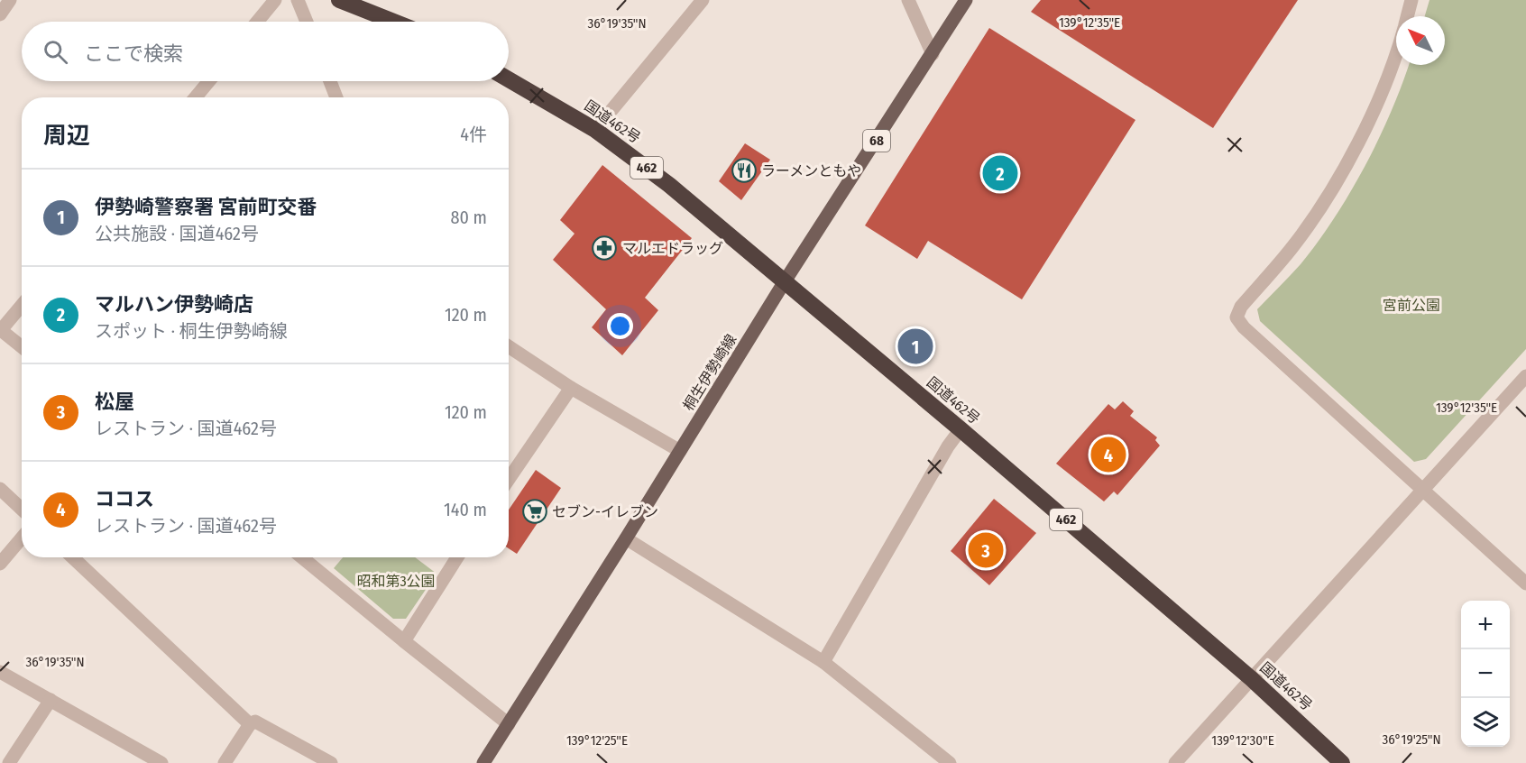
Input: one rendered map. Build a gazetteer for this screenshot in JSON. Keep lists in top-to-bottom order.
{
  "streets": {
    "highway": ["国道462号", "462"],
    "main road": ["68", "桐生伊勢崎線"]
  },
  "crossings": [
    ["国道462号", "桐生伊勢崎線"]
  ],
  "parks": ["宮前公園", "昭和第3公園"],
  "places": {
    "restaurant": ["ラーメンともや"],
    "pharmacy": ["マルエドラッグ"],
    "supermarket": ["セブン-イレブン"]
  },
  "north": "top left",
  "page": {
    "search": "ここで検索",
    "heading": ["周辺", "4件"],
    "pins": [
      "2",
      "1",
      "4",
      "3"
    ],
    "list": [
      {
        "mark": "1",
        "name": "伊勢崎警察署 宮前町交番",
        "note": "公共施設 · 国道462号",
        "value": "80 m"
      },
      {
        "mark": "2",
        "name": "マルハン伊勢崎店",
        "note": "スポット · 桐生伊勢崎線",
        "value": "120 m"
      },
      {
        "mark": "3",
        "name": "松屋",
        "note": "レストラン · 国道462号",
        "value": "120 m"
      },
      {
        "mark": "4",
        "name": "ココス",
        "note": "レストラン · 国道462号",
        "value": "140 m"
      }
    ],
    "map_buttons": ["+", "−"]
  },
  "coordinates": [
    "139°12'35\"E",
    "36°19'35\"N",
    "36°19'25\"N",
    "139°12'25\"E",
    "139°12'30\"E"
  ]
}
